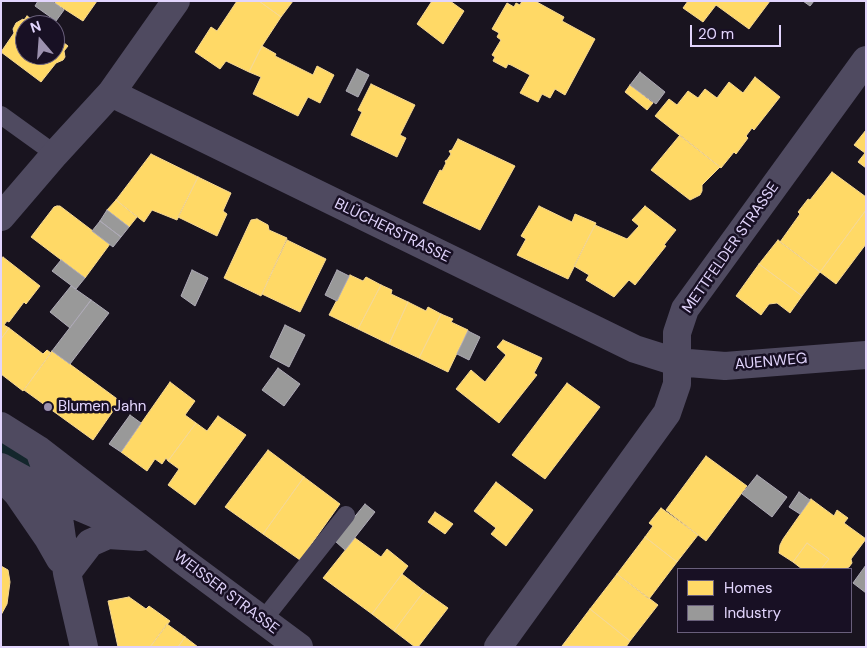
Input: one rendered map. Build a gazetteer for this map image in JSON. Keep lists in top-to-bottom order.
{
  "streets": {
    "street": [
      "BLÜCHERSTRASSE",
      "METTFELDER STRASSE",
      "AUENWEG",
      "WEISSER STRASSE"
    ]
  },
  "crossings": [
    ["BLÜCHERSTRASSE", "METTFELDER STRASSE"],
    ["BLÜCHERSTRASSE", "AUENWEG"],
    ["METTFELDER STRASSE", "AUENWEG"]
  ],
  "places": ["Blumen Jahn"],
  "legend": ["Homes", "Industry"],
  "scale_bar": "20 m",
  "north": "top"
}
